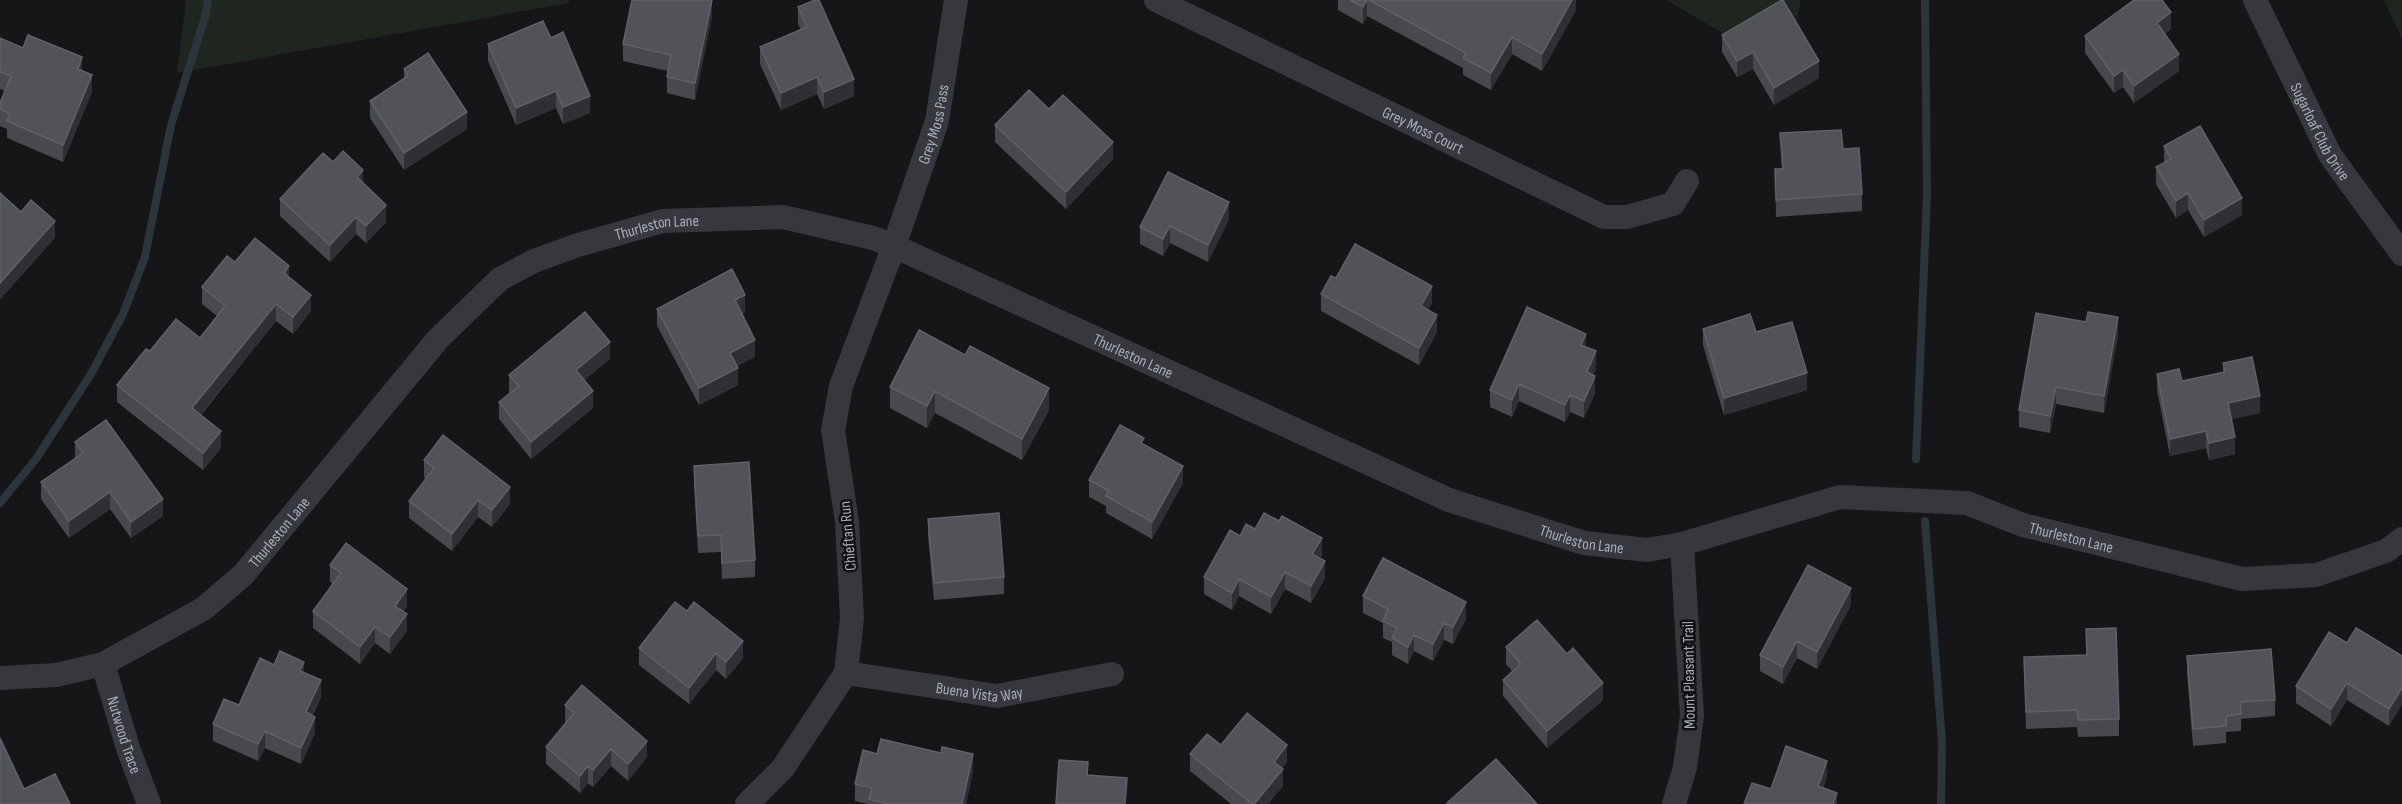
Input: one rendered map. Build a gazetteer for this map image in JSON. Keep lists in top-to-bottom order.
{
  "streets": {
    "street": [
      "Grey Moss Pass",
      "Grey Moss Court",
      "Sugarloaf Club Drive",
      "Thurleston Lane",
      "Chieftan Run",
      "Mount Pleasant Trail",
      "Buena Vista Way",
      "Nutwood Trace"
    ]
  },
  "crossings": [
    ["Grey Moss Pass", "Thurleston Lane"],
    ["Grey Moss Pass", "Chieftan Run"],
    ["Thurleston Lane", "Chieftan Run"],
    ["Thurleston Lane", "Mount Pleasant Trail"],
    ["Thurleston Lane", "Nutwood Trace"],
    ["Chieftan Run", "Buena Vista Way"]
  ]
}
